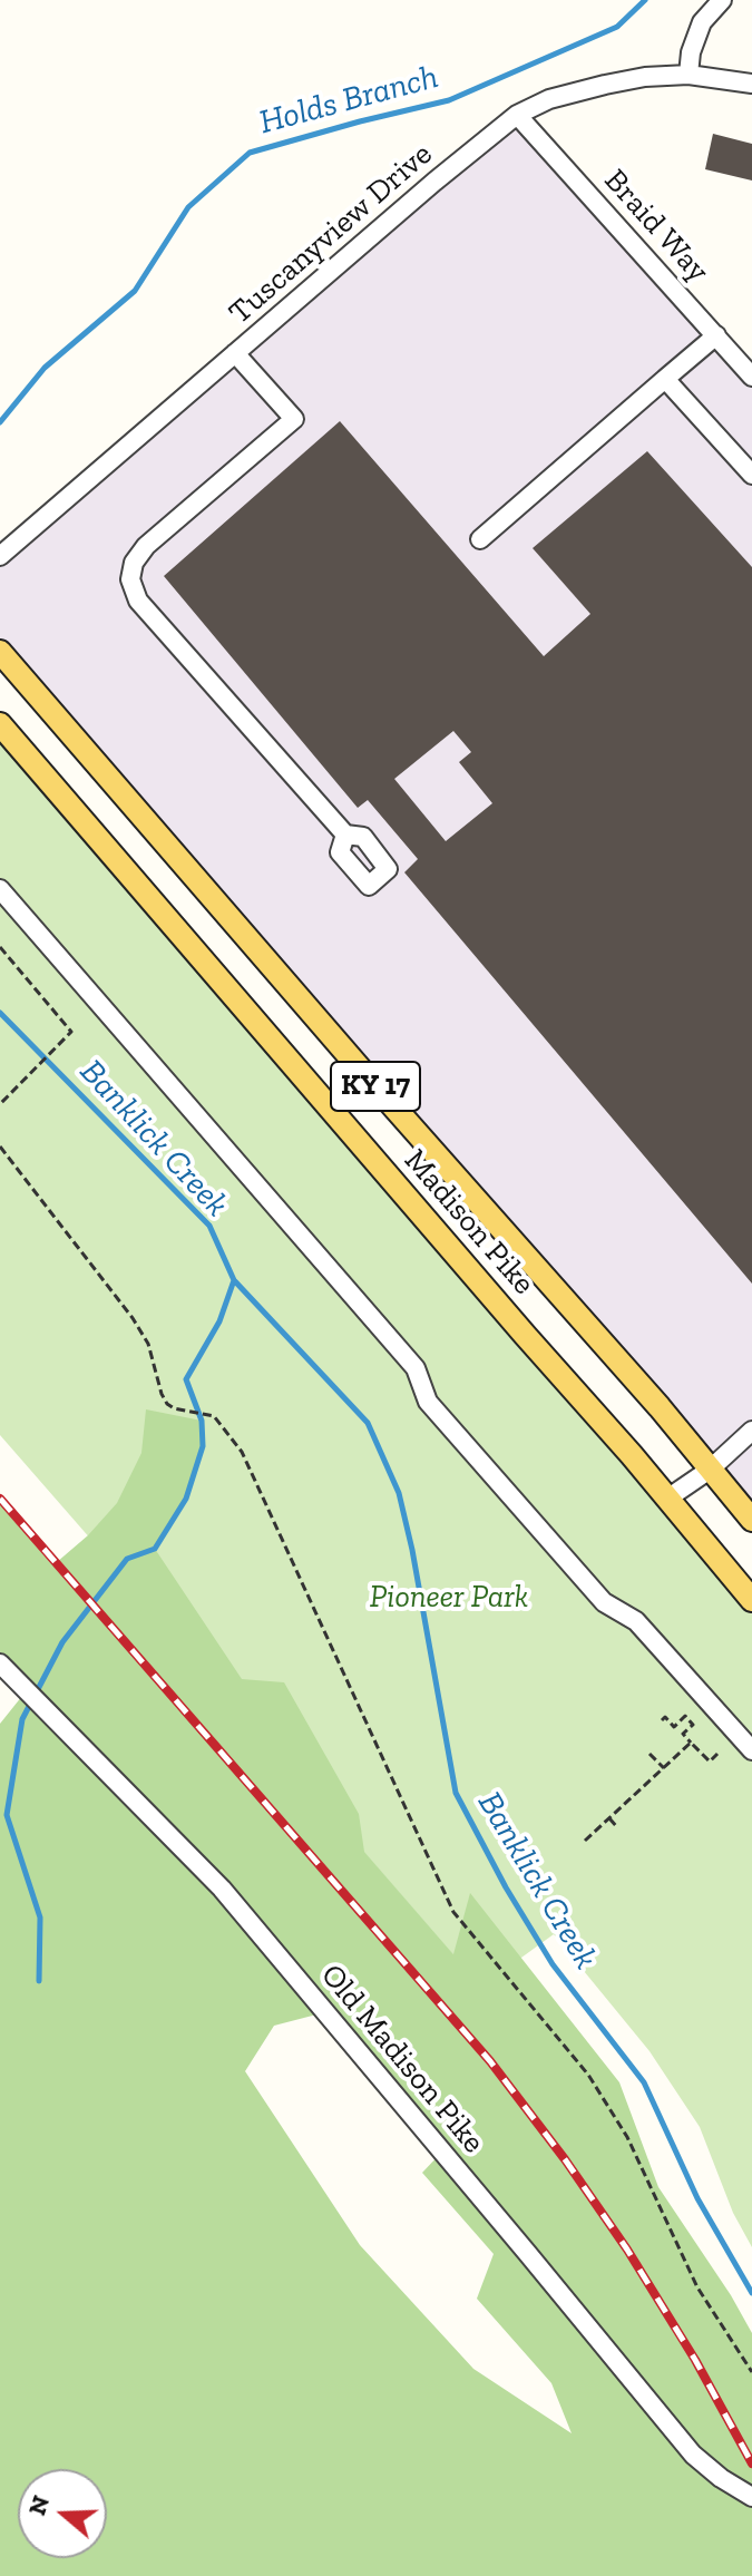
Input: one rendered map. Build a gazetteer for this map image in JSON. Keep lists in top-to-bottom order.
{
  "streets": {
    "main road": ["KY 17", "Madison Pike"],
    "street": ["Braid Way", "Tuscanyview Drive", "Old Madison Pike"]
  },
  "crossings": [
    ["Braid Way", "Tuscanyview Drive"]
  ],
  "water": ["Holds Branch", "Banklick Creek"],
  "parks": ["Pioneer Park"],
  "north": "left"
}
